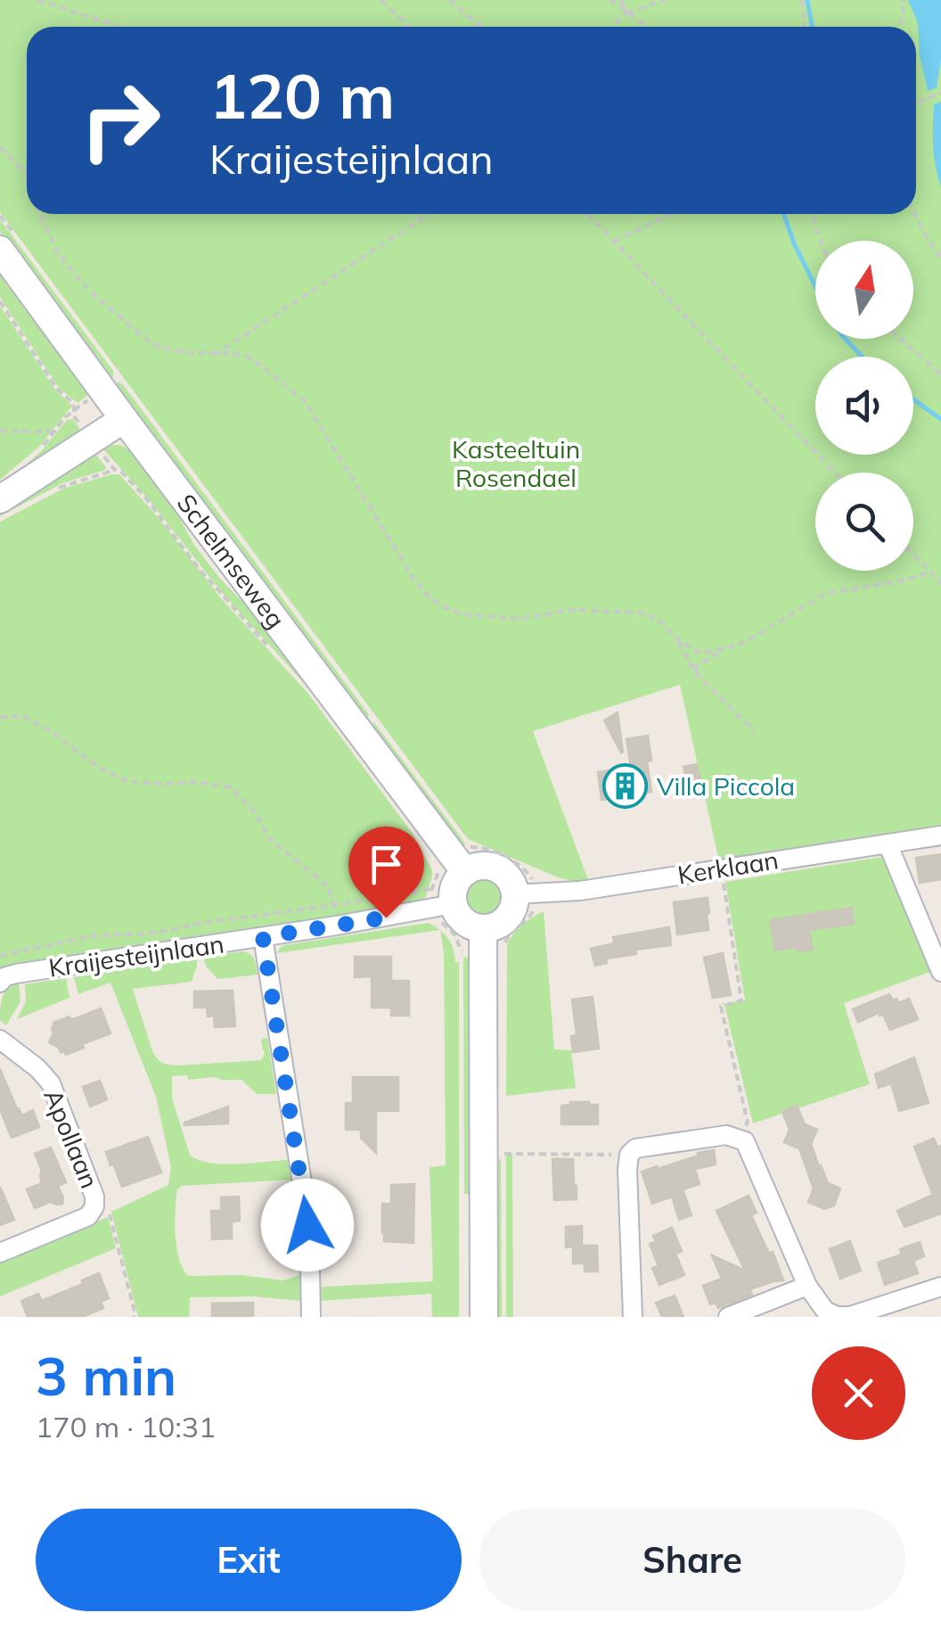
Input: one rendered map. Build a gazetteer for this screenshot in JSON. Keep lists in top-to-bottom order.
{
  "streets": {
    "main road": ["Schelmseweg"],
    "street": ["Kerklaan", "Kraijesteijnlaan", "Apollaan"]
  },
  "parks": ["Kasteeltuin Rosendael"],
  "places": {
    "building": ["Villa Piccola"]
  },
  "north": "top",
  "page": {
    "turn": ["120 m", "Kraijesteijnlaan"],
    "heading": ["3 min", "170 m · 10:31"],
    "buttons": ["Exit", "Share"]
  }
}
